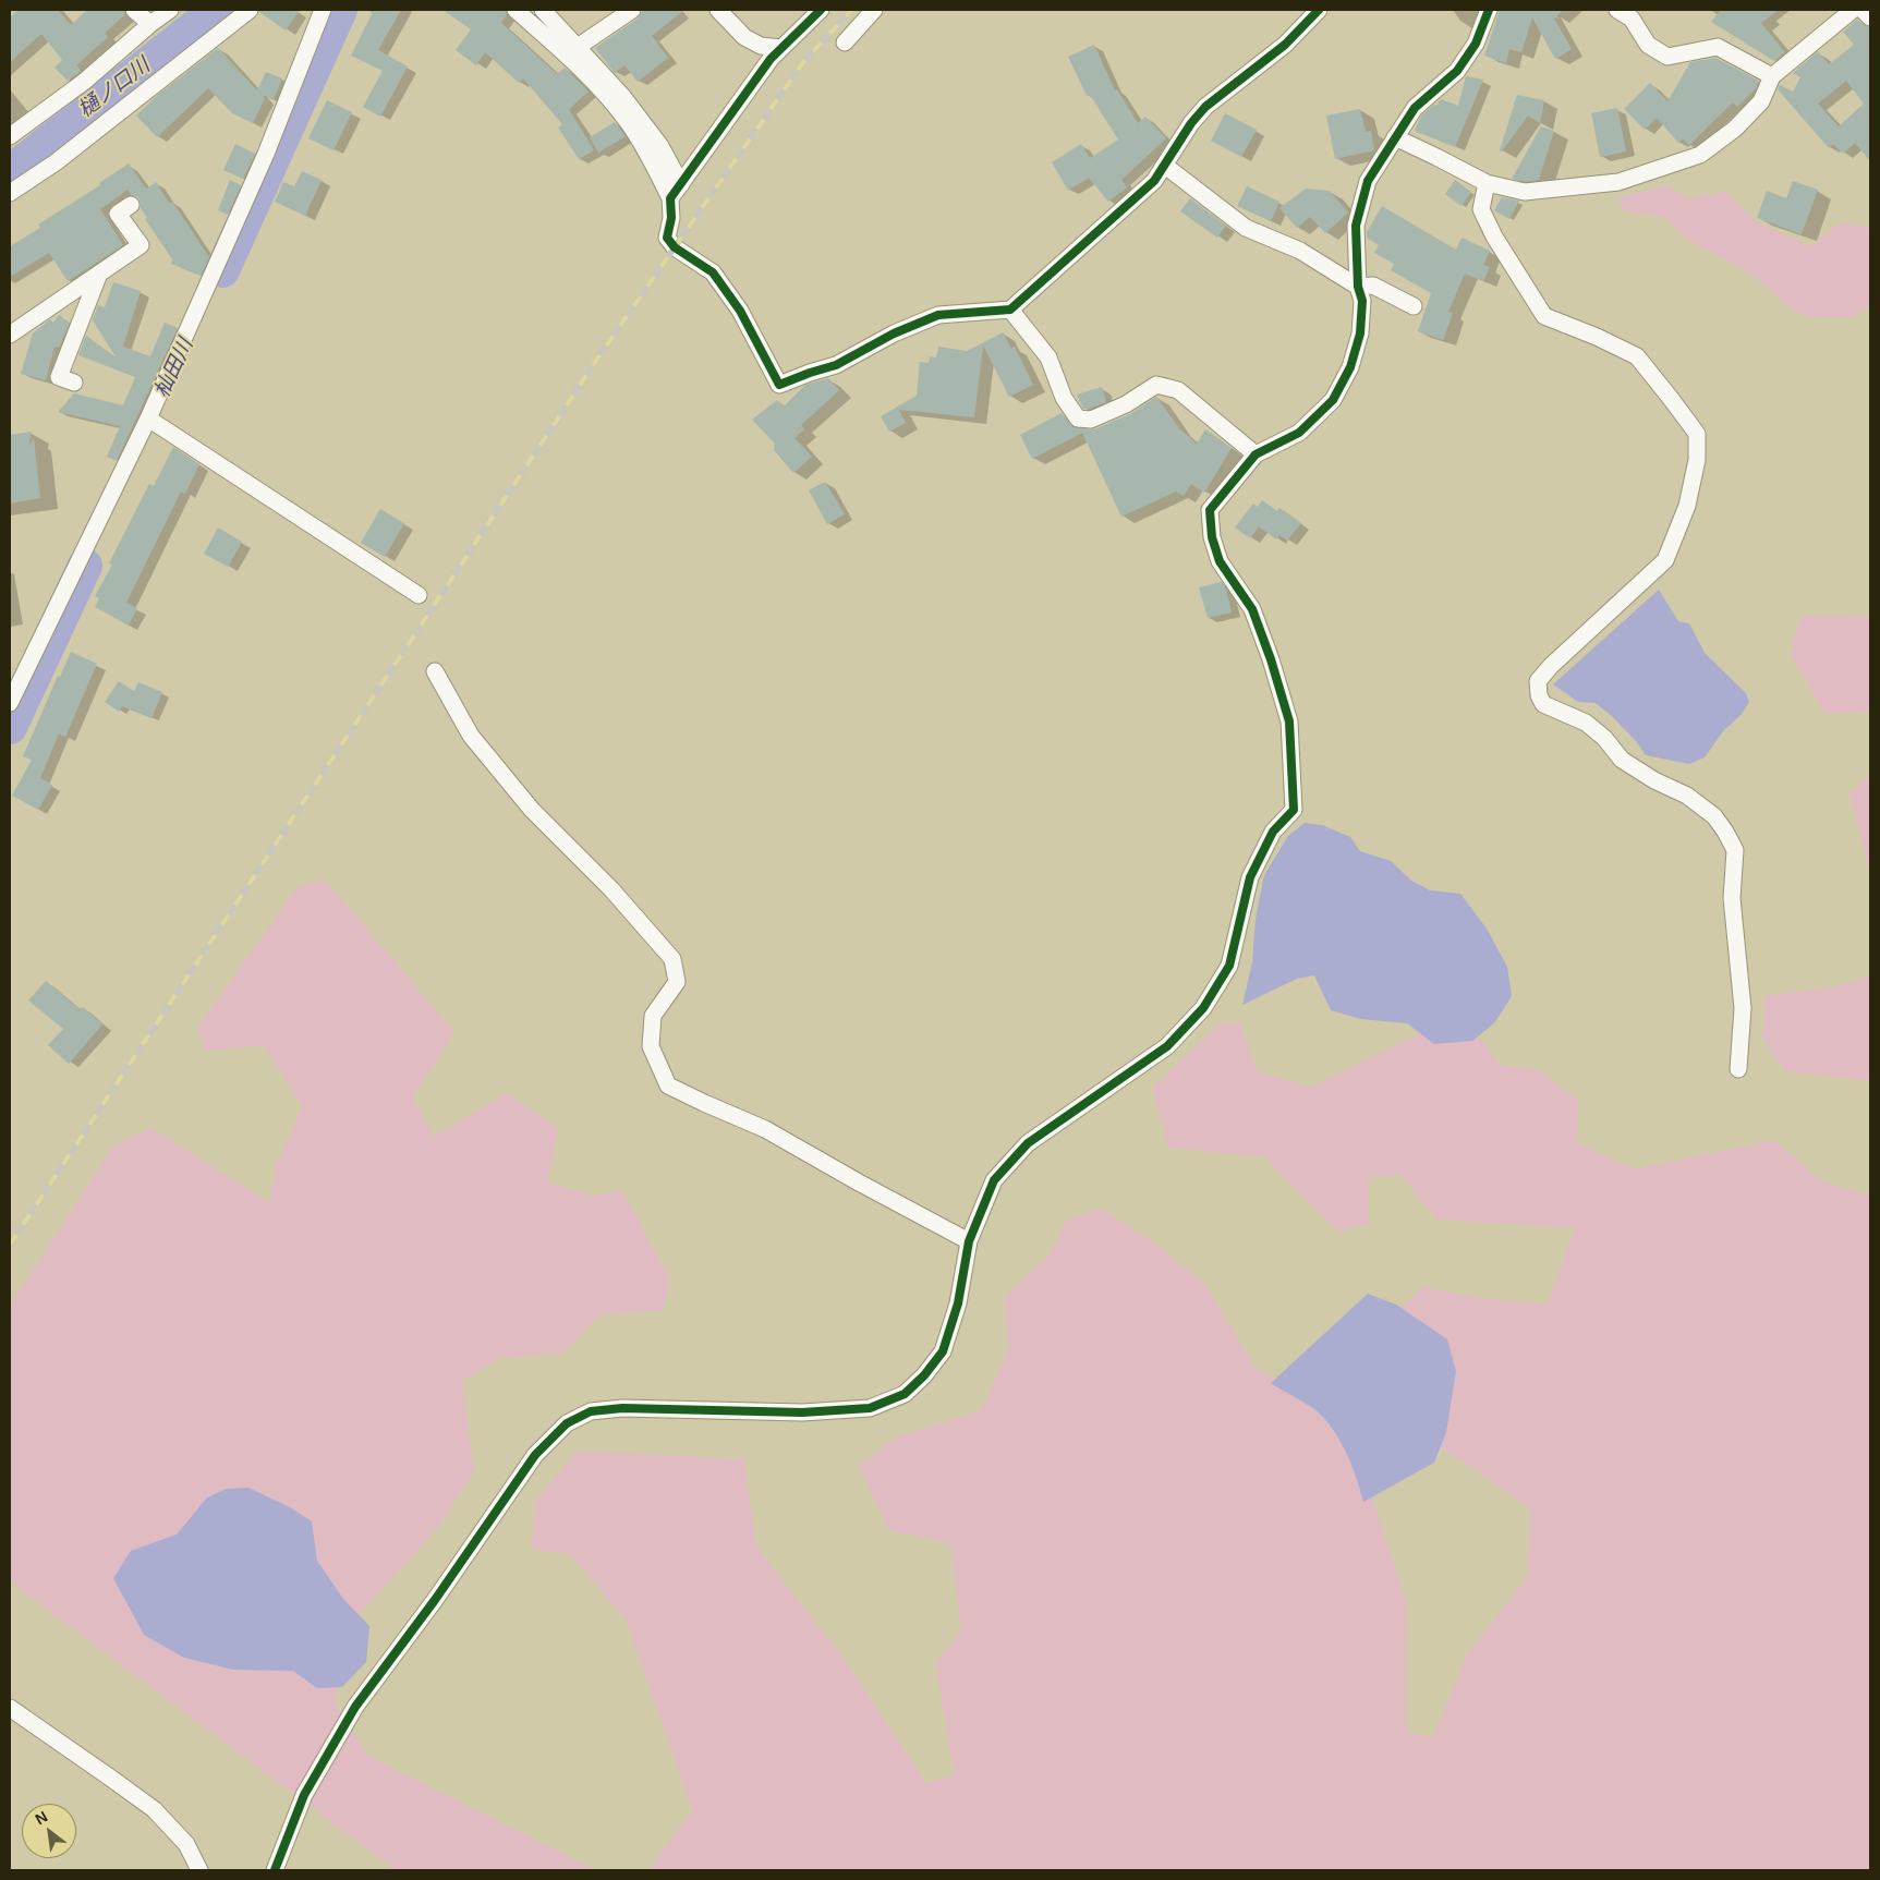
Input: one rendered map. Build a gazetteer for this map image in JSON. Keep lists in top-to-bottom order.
{
  "water": ["樋ノ口川", "杣田川"],
  "north": "top left"
}
